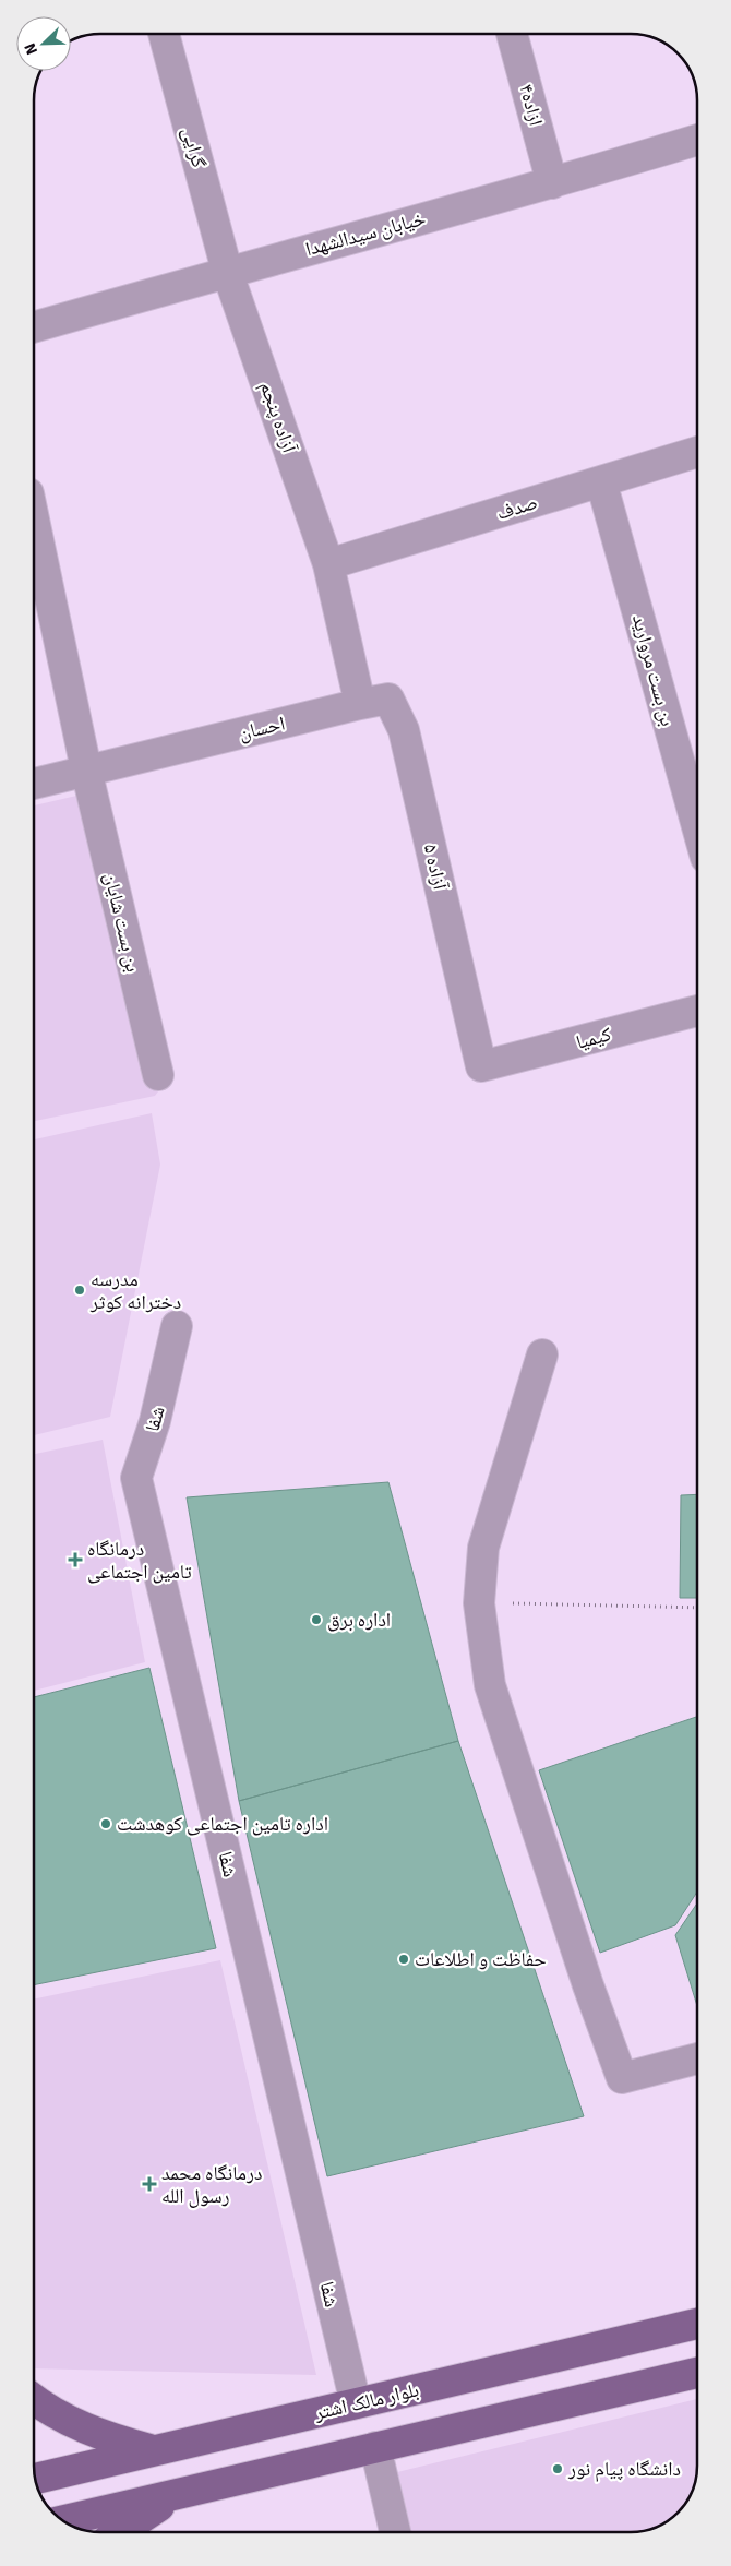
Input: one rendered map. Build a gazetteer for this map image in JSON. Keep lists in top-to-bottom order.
{
  "streets": {
    "main road": ["بلوار مالک اشتر"],
    "street": [
      "ازاده۴",
      "گرایی",
      "خیابان سیدالشهدا",
      "آزاده پنجم",
      "صدف",
      "بن بست مروارید",
      "احسان",
      "آزاده ۵",
      "بن بست شایان",
      "کیمیا",
      "شفا"
    ]
  },
  "crossings": [
    ["ازاده۴", "خیابان سیدالشهدا"],
    ["گرایی", "خیابان سیدالشهدا"],
    ["گرایی", "آزاده پنجم"],
    ["خیابان سیدالشهدا", "آزاده پنجم"],
    ["آزاده پنجم", "صدف"],
    ["صدف", "بن بست مروارید"],
    ["احسان", "آزاده ۵"],
    ["احسان", "بن بست شایان"],
    ["آزاده ۵", "کیمیا"],
    ["شفا", "بلوار مالک اشتر"]
  ],
  "places": {
    "other": [
      "مدرسه دخترانه کوثر",
      "اداره برق",
      "اداره تامین اجتماعی کوهدشت",
      "حفاظت و اطلاعات",
      "دانشگاه پیام نور"
    ],
    "health": ["درمانگاه تامین اجتماعی", "درمانگاه محمد رسول الله"]
  },
  "north": "bottom left"
}
